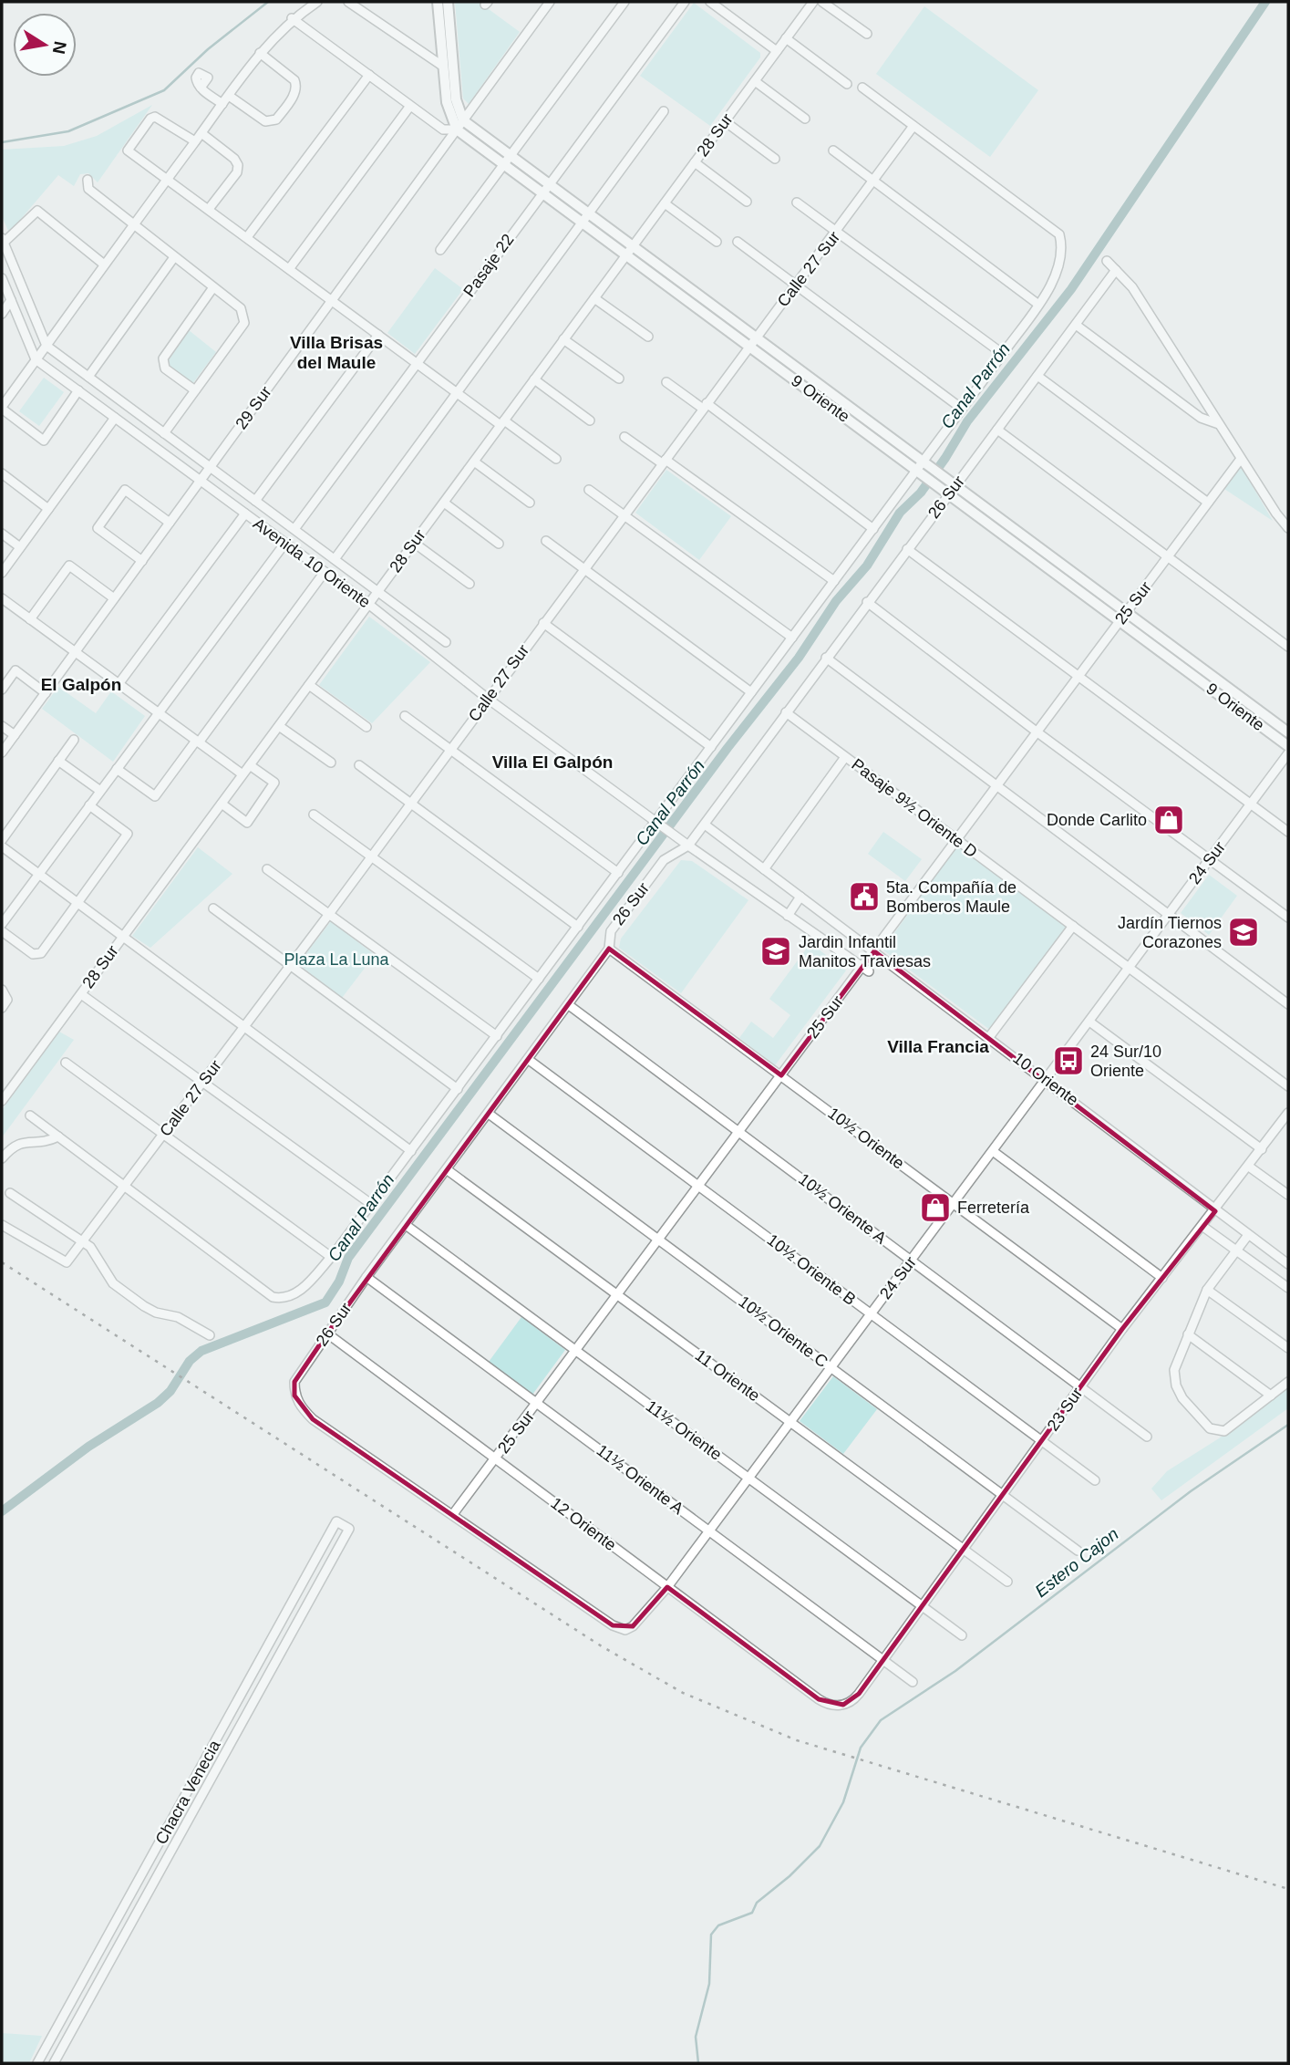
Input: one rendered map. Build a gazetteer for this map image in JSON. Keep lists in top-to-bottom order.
{
  "streets": {
    "street": [
      "28 Sur",
      "Pasaje 22",
      "Calle 27 Sur",
      "9 Oriente",
      "29 Sur",
      "26 Sur",
      "Avenida 10 Oriente",
      "25 Sur",
      "Pasaje 9½ Oriente D",
      "24 Sur",
      "10 Oriente",
      "10½ Oriente",
      "10½ Oriente A",
      "10½ Oriente B",
      "10½ Oriente C",
      "11 Oriente",
      "23 Sur",
      "11½ Oriente",
      "11½ Oriente A",
      "12 Oriente",
      "Chacra Venecia"
    ]
  },
  "crossings": [
    ["28 Sur", "9 Oriente"],
    ["28 Sur", "Avenida 10 Oriente"],
    ["Pasaje 22", "9 Oriente"],
    ["Pasaje 22", "Avenida 10 Oriente"],
    ["Calle 27 Sur", "9 Oriente"],
    ["Calle 27 Sur", "26 Sur"],
    ["Calle 27 Sur", "Avenida 10 Oriente"],
    ["9 Oriente", "29 Sur"],
    ["9 Oriente", "26 Sur"],
    ["9 Oriente", "25 Sur"],
    ["29 Sur", "Avenida 10 Oriente"],
    ["26 Sur", "Avenida 10 Oriente"],
    ["26 Sur", "25 Sur"],
    ["26 Sur", "Pasaje 9½ Oriente D"],
    ["26 Sur", "24 Sur"],
    ["26 Sur", "10 Oriente"],
    ["26 Sur", "10½ Oriente"],
    ["26 Sur", "10½ Oriente A"],
    ["26 Sur", "10½ Oriente B"],
    ["26 Sur", "10½ Oriente C"],
    ["26 Sur", "11 Oriente"],
    ["26 Sur", "11½ Oriente"],
    ["26 Sur", "11½ Oriente A"],
    ["26 Sur", "12 Oriente"],
    ["25 Sur", "Pasaje 9½ Oriente D"],
    ["25 Sur", "24 Sur"],
    ["25 Sur", "10 Oriente"],
    ["25 Sur", "10½ Oriente"],
    ["25 Sur", "10½ Oriente A"],
    ["25 Sur", "10½ Oriente B"],
    ["25 Sur", "10½ Oriente C"],
    ["25 Sur", "11 Oriente"],
    ["25 Sur", "11½ Oriente"],
    ["25 Sur", "11½ Oriente A"],
    ["25 Sur", "12 Oriente"],
    ["Pasaje 9½ Oriente D", "24 Sur"],
    ["24 Sur", "10 Oriente"],
    ["24 Sur", "10½ Oriente"],
    ["24 Sur", "10½ Oriente A"],
    ["24 Sur", "10½ Oriente B"],
    ["24 Sur", "10½ Oriente C"],
    ["24 Sur", "11 Oriente"],
    ["24 Sur", "11½ Oriente"],
    ["24 Sur", "11½ Oriente A"],
    ["24 Sur", "12 Oriente"],
    ["10 Oriente", "23 Sur"],
    ["10½ Oriente", "23 Sur"],
    ["10½ Oriente A", "23 Sur"],
    ["10½ Oriente B", "23 Sur"],
    ["10½ Oriente C", "23 Sur"],
    ["11 Oriente", "23 Sur"],
    ["23 Sur", "11½ Oriente"],
    ["23 Sur", "11½ Oriente A"],
    ["23 Sur", "12 Oriente"]
  ],
  "districts": [
    "Villa Brisas del Maule",
    "El Galpón",
    "Villa El Galpón",
    "Villa Francia"
  ],
  "water": ["Canal Parrón", "Estero Cajon"],
  "parks": ["Plaza La Luna"],
  "places": {
    "shop": ["Donde Carlito", "Ferretería"],
    "public building": ["5ta. Compañía de Bomberos Maule"],
    "school or university": ["Jardín Tiernos Corazones", "Jardin Infantil Manitos Traviesas"],
    "bus stop": ["24 Sur/10 Oriente"]
  },
  "north": "right"
}
